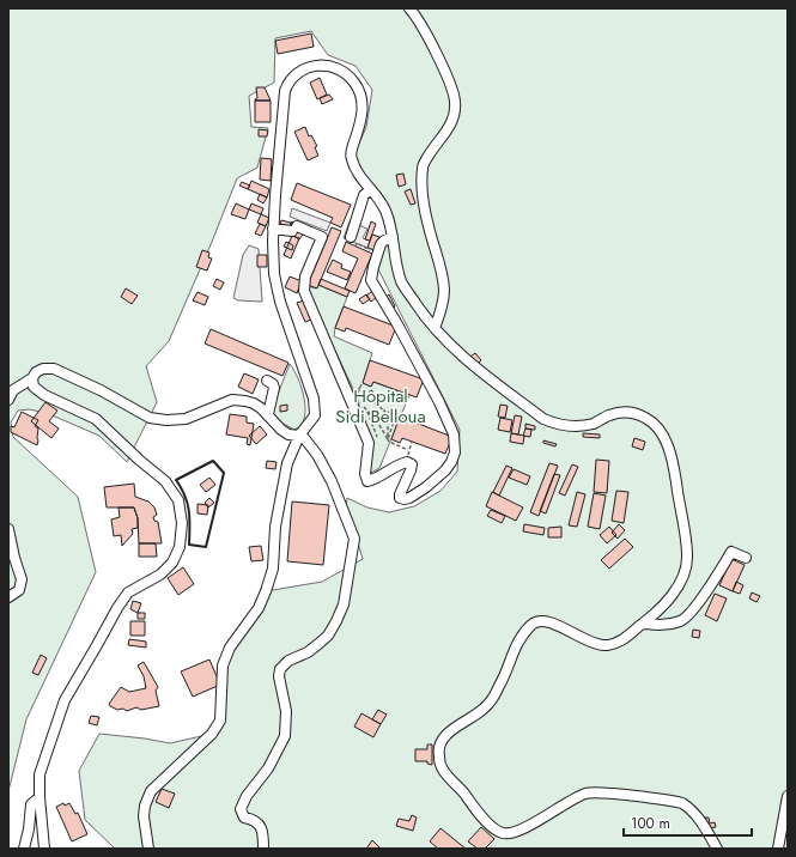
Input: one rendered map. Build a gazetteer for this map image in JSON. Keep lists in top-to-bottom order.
{
  "parks": ["Hôpital Sidi Belloua"],
  "scale_bar": "100 m"
}
